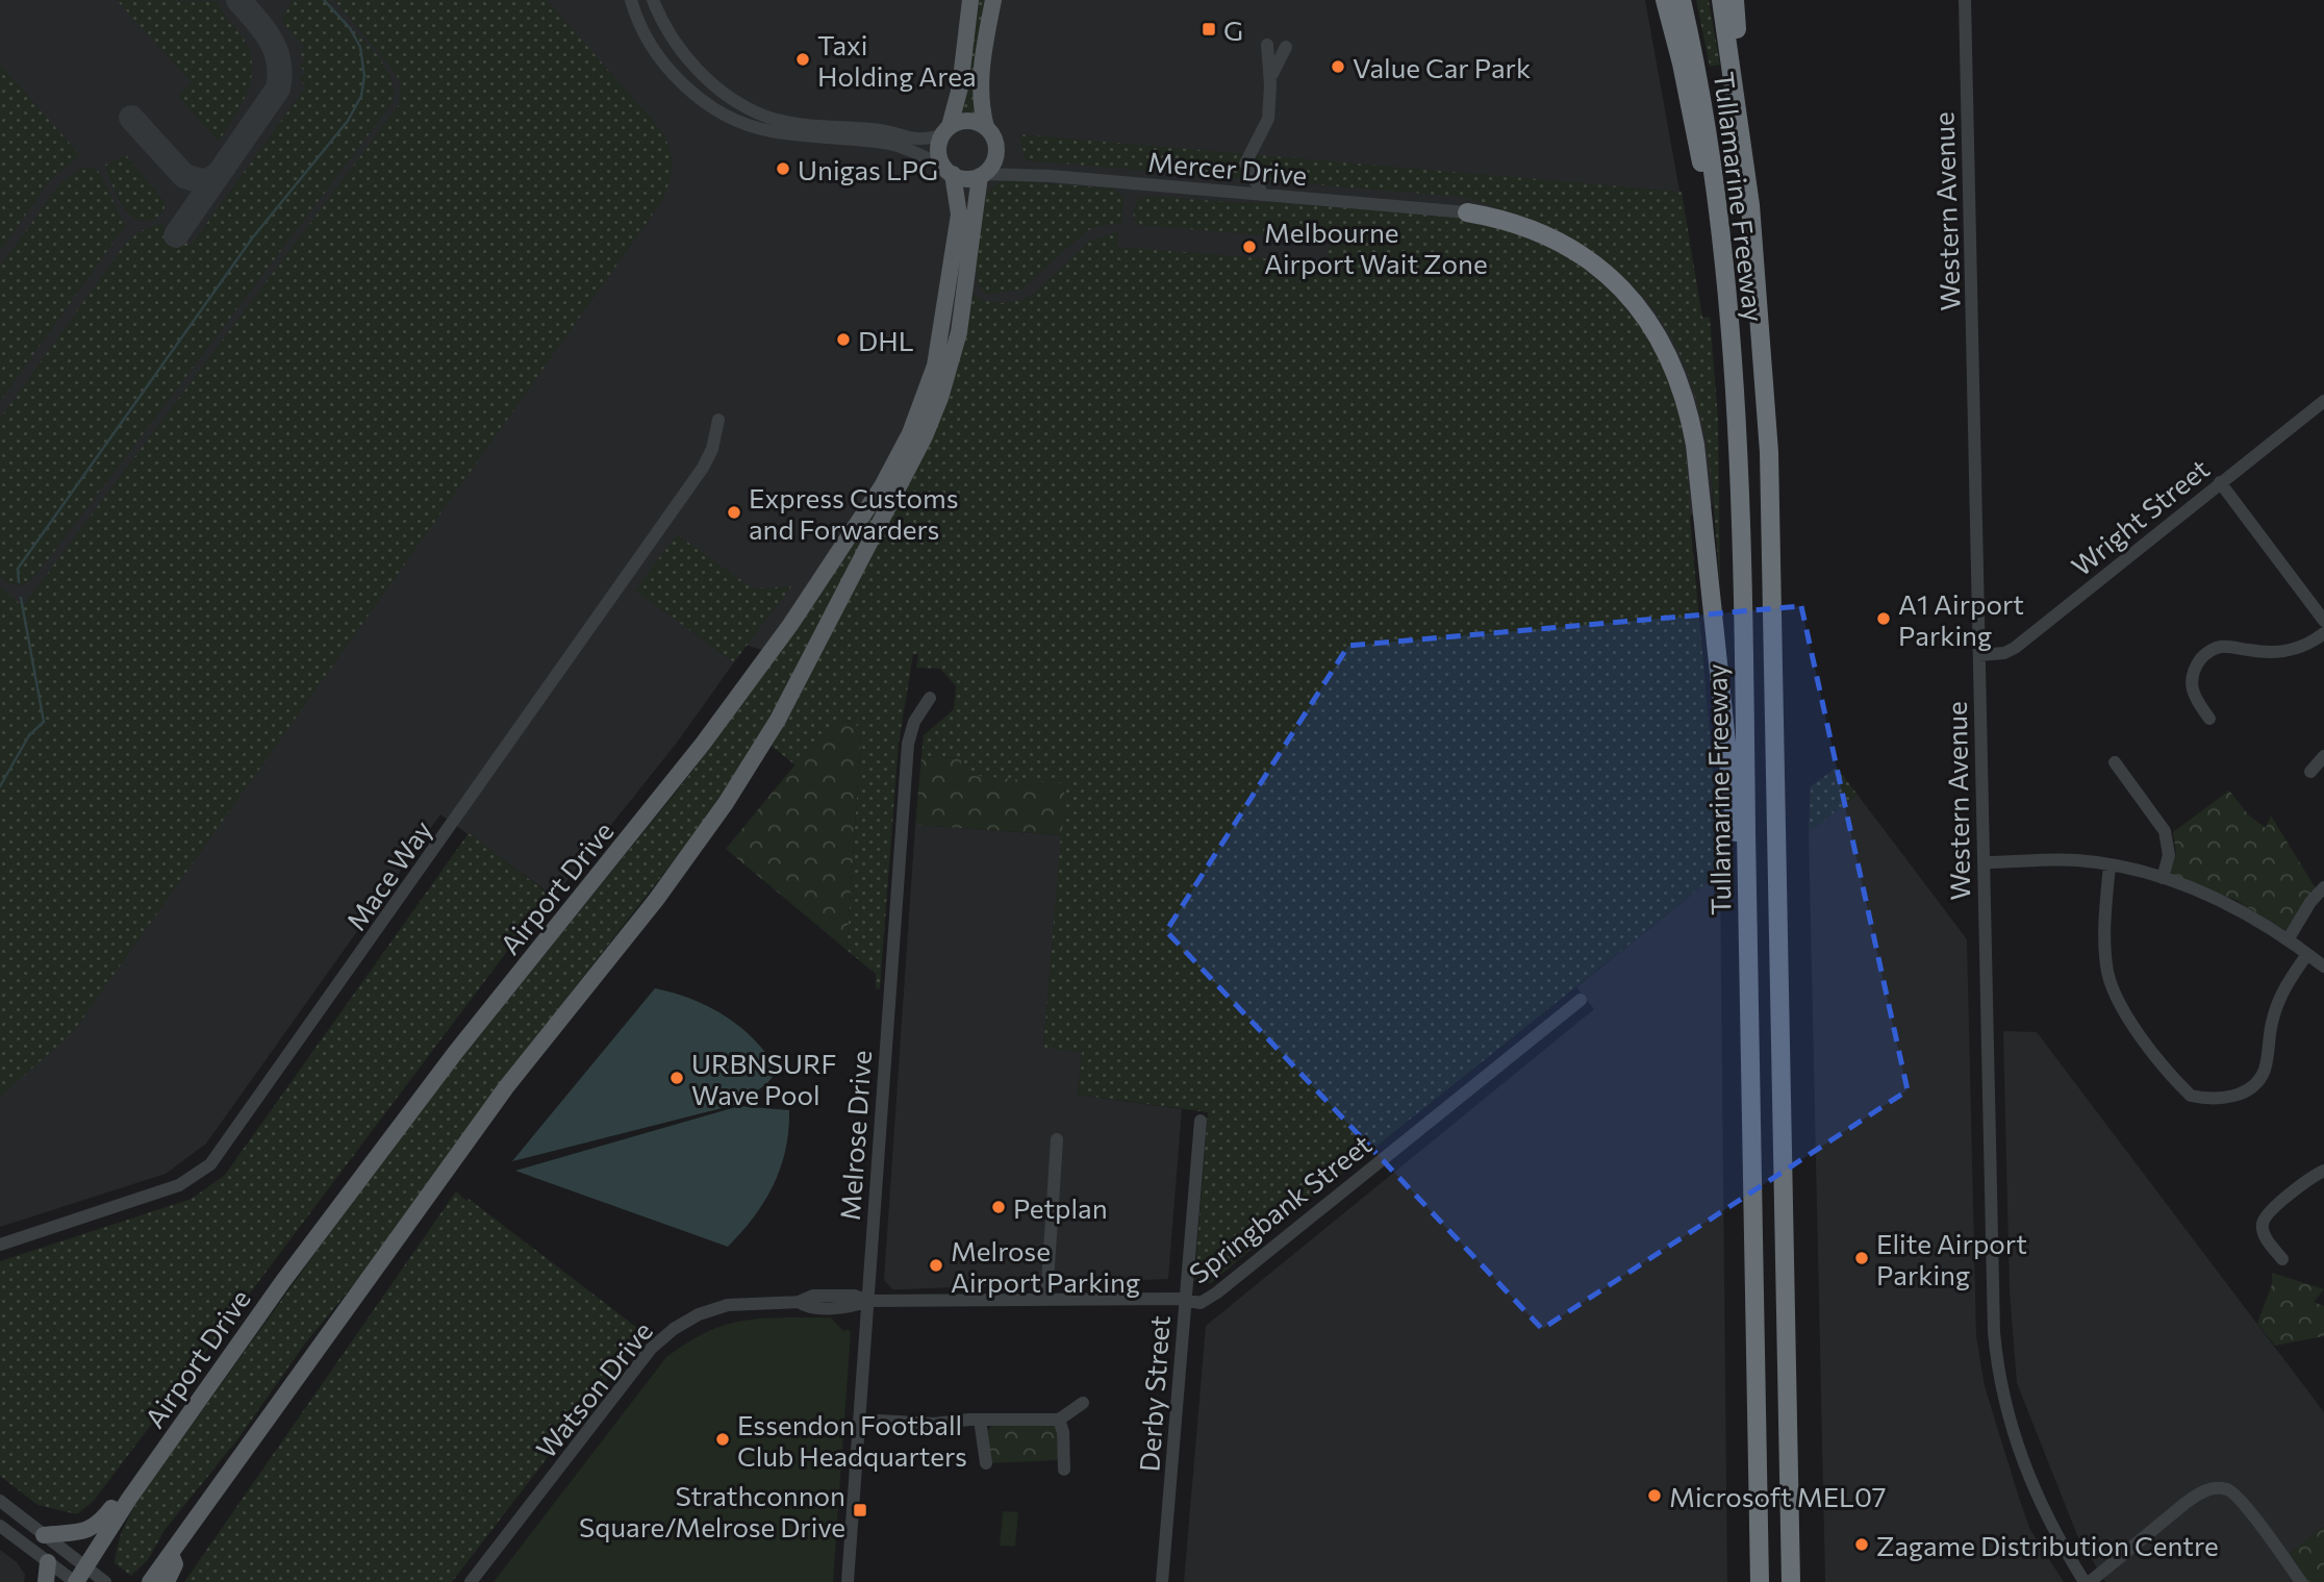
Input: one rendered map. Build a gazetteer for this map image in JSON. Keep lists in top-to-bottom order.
{
  "streets": {
    "highway": ["Tullamarine Freeway"],
    "main road": ["Airport Drive"],
    "street": [
      "Mercer Drive",
      "Western Avenue",
      "Wright Street",
      "Mace Way",
      "Melrose Drive",
      "Springbank Street",
      "Watson Drive",
      "Derby Street"
    ]
  },
  "crossings": [
    ["Mercer Drive", "Airport Drive"],
    ["Western Avenue", "Wright Street"],
    ["Melrose Drive", "Springbank Street"],
    ["Melrose Drive", "Watson Drive"],
    ["Springbank Street", "Watson Drive"],
    ["Springbank Street", "Derby Street"]
  ],
  "places": {
    "transit": ["G", "Strathconnon Square/Melrose Drive"],
    "other": [
      "Taxi Holding Area",
      "Value Car Park",
      "Unigas LPG",
      "Melbourne Airport Wait Zone",
      "DHL",
      "Express Customs and Forwarders",
      "A1 Airport Parking",
      "URBNSURF Wave Pool",
      "Petplan",
      "Elite Airport Parking",
      "Melrose Airport Parking",
      "Essendon Football Club Headquarters",
      "Microsoft MEL07",
      "Zagame Distribution Centre"
    ]
  }
}
